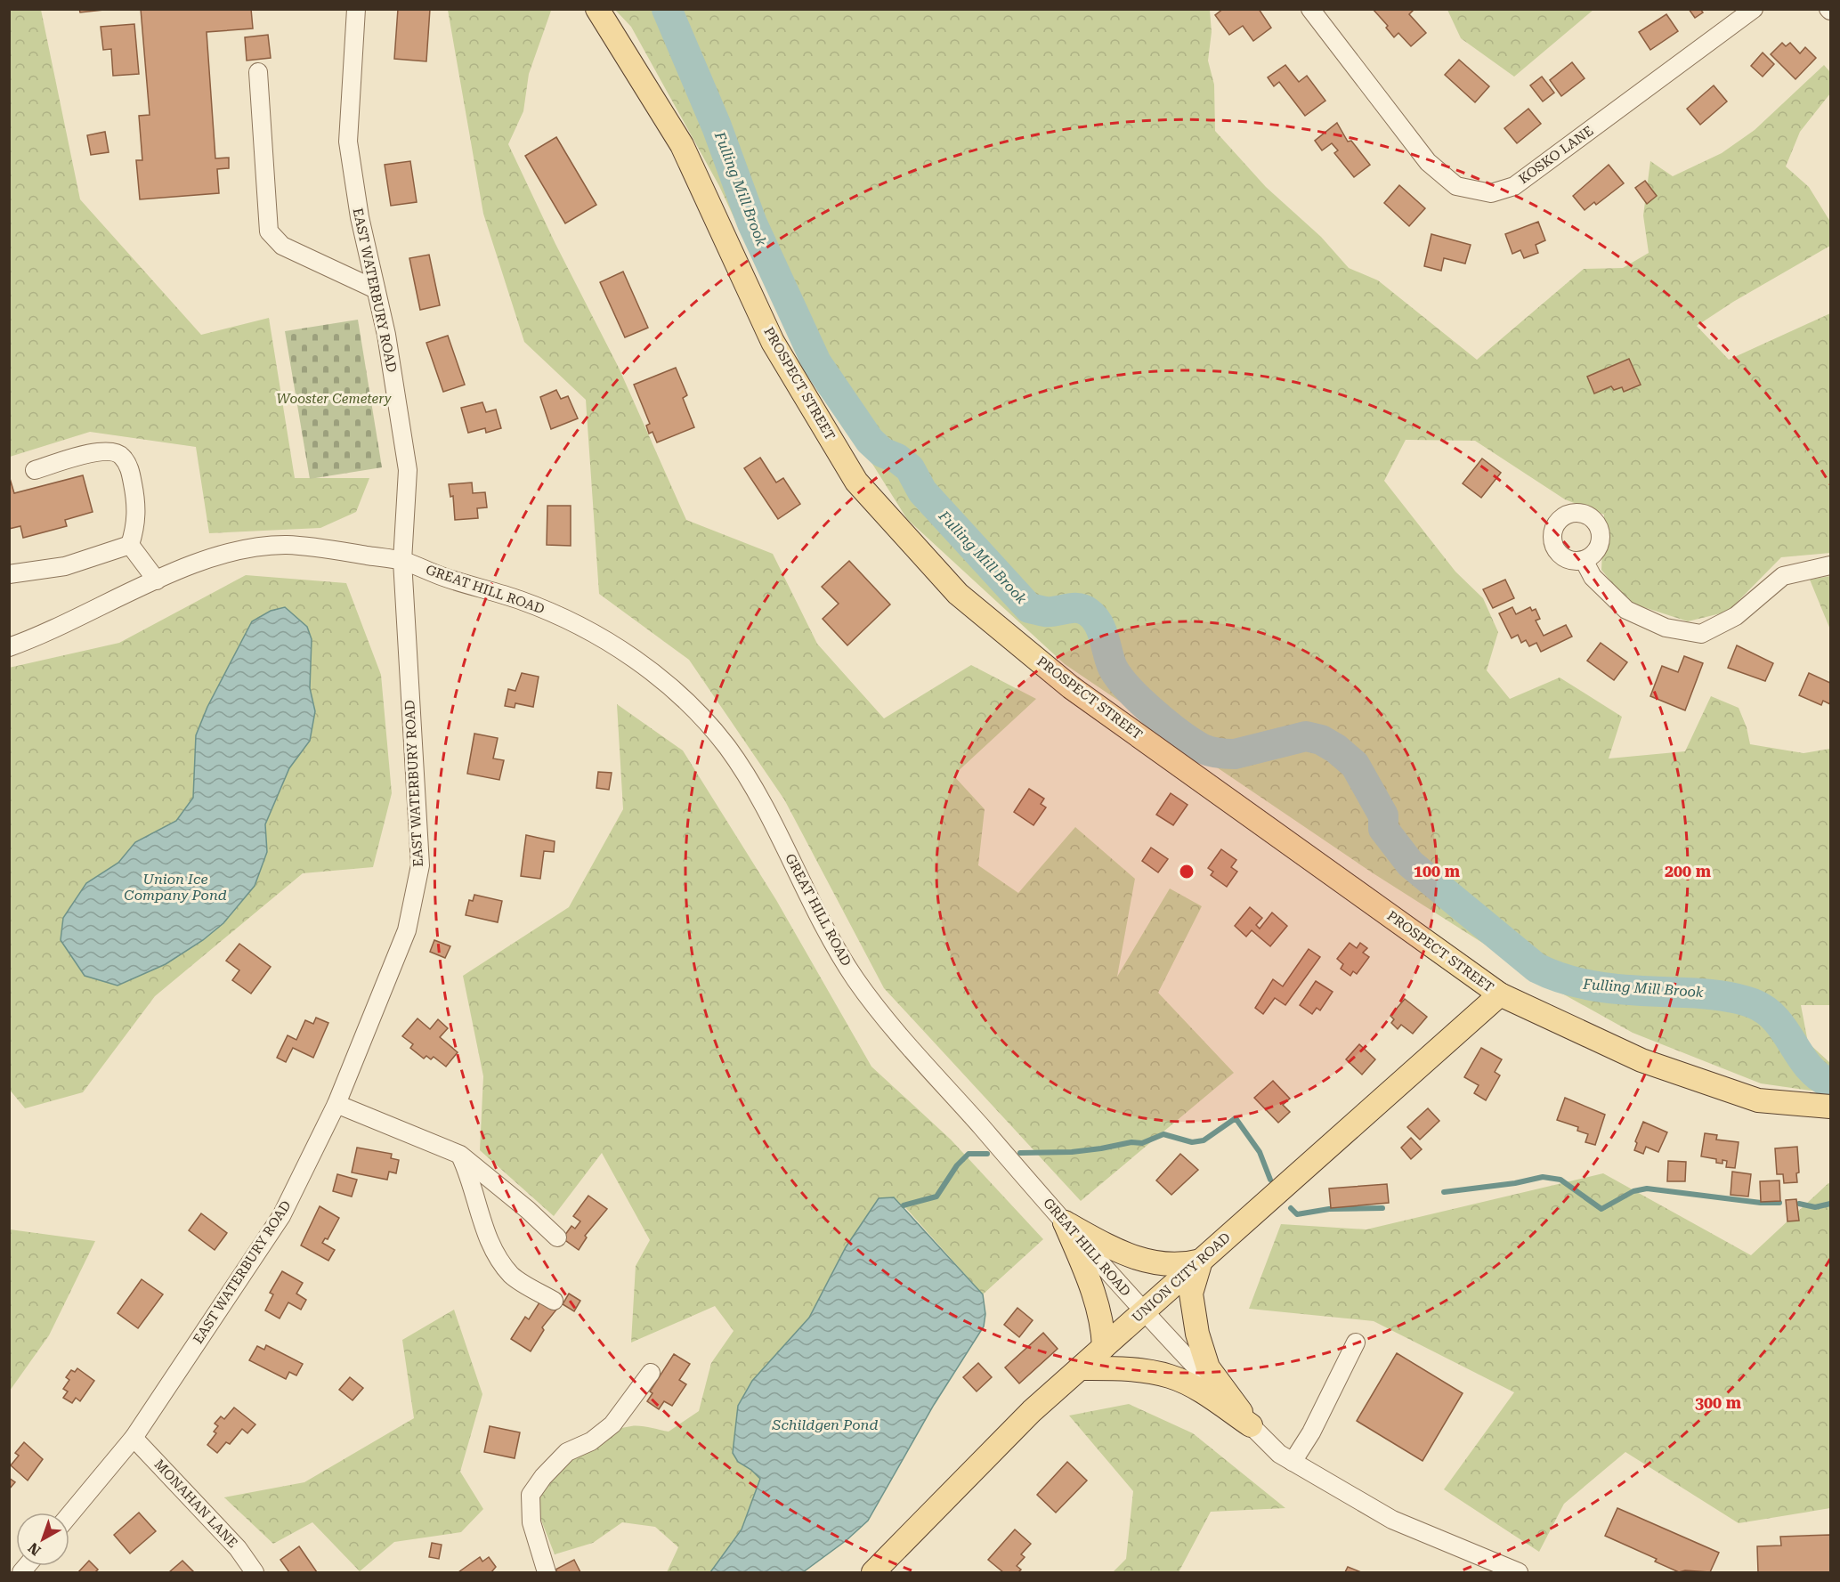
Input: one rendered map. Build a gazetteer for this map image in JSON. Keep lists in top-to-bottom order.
{
  "streets": {
    "main road": ["PROSPECT STREET", "UNION CITY ROAD"],
    "street": [
      "KOSKO LANE",
      "EAST WATERBURY ROAD",
      "GREAT HILL ROAD",
      "MONAHAN LANE"
    ]
  },
  "crossings": [
    ["EAST WATERBURY ROAD", "GREAT HILL ROAD"],
    ["EAST WATERBURY ROAD", "MONAHAN LANE"],
    ["PROSPECT STREET", "UNION CITY ROAD"],
    ["GREAT HILL ROAD", "UNION CITY ROAD"]
  ],
  "water": ["Fulling Mill Brook", "Union Ice Company Pond", "Schildgen Pond"],
  "parks": ["Wooster Cemetery"],
  "north": "bottom left",
  "rings": ["100 m", "200 m", "300 m"]
}
